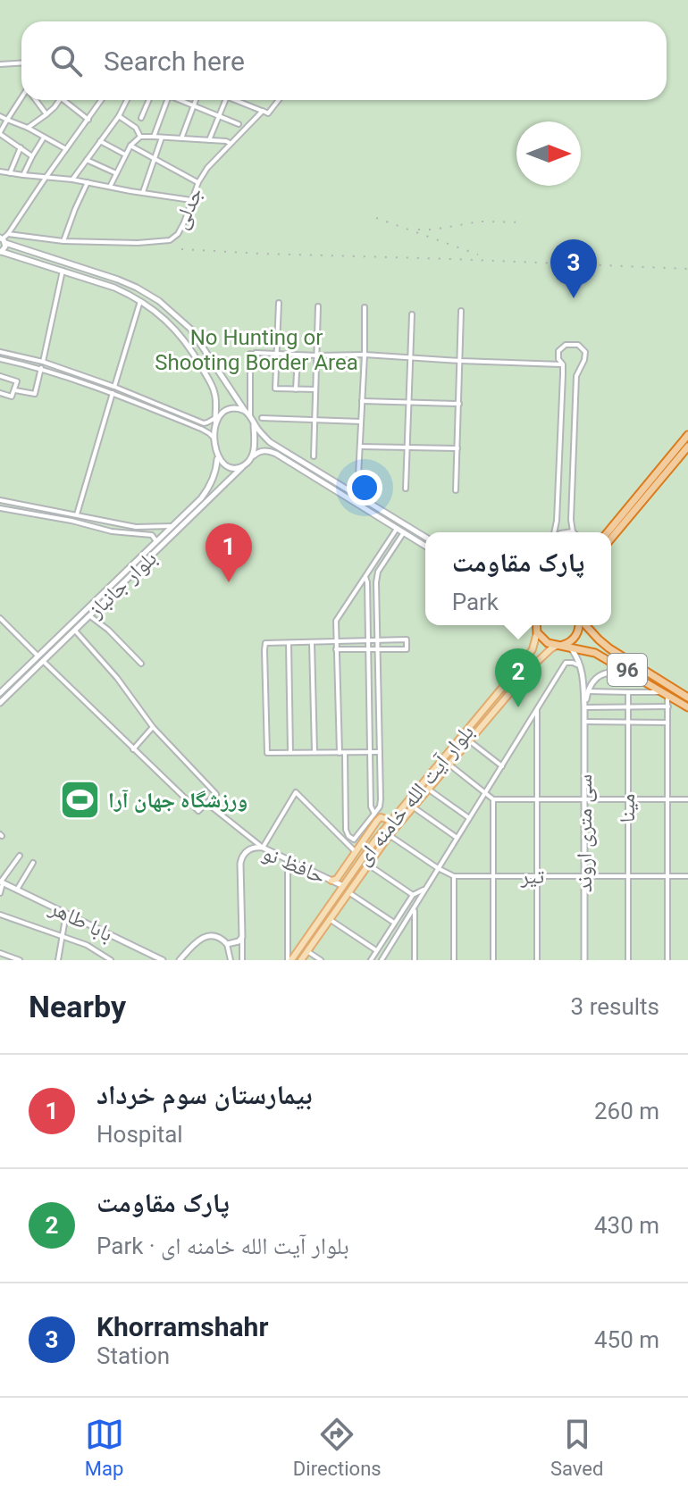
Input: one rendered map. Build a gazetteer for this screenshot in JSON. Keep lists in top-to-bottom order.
{
  "streets": {
    "highway": ["96"],
    "main road": [
      "بلوار جانباز",
      "بلوار آیت الله خامنه ای",
      "سی متری اروند",
      "حافظ نو",
      "بابا طاهر"
    ],
    "street": ["جدلی", "مینا", "تیر"]
  },
  "crossings": [
    ["96", "بلوار آیت الله خامنه ای"],
    ["بلوار آیت الله خامنه ای", "حافظ نو"],
    ["بلوار آیت الله خامنه ای", "تیر"],
    ["مینا", "تیر"],
    ["سی متری اروند", "تیر"]
  ],
  "parks": ["No Hunting or Shooting Border Area"],
  "places": {
    "sports": ["ورزشگاه جهان آرا"]
  },
  "north": "right",
  "page": {
    "search": "Search here",
    "pins": ["3", "1", "2"],
    "popup": ["پارک مقاومت", "Park"],
    "heading": ["Nearby", "3 results"],
    "list": [
      {
        "mark": "1",
        "name": "بیمارستان سوم خرداد",
        "note": "Hospital",
        "value": "260 m"
      },
      {
        "mark": "2",
        "name": "پارک مقاومت",
        "note": "Park · بلوار آیت الله خامنه ای",
        "value": "430 m"
      },
      {
        "mark": "3",
        "name": "Khorramshahr",
        "note": "Station",
        "value": "450 m"
      }
    ],
    "nav": ["Map", "Directions", "Saved"]
  }
}
